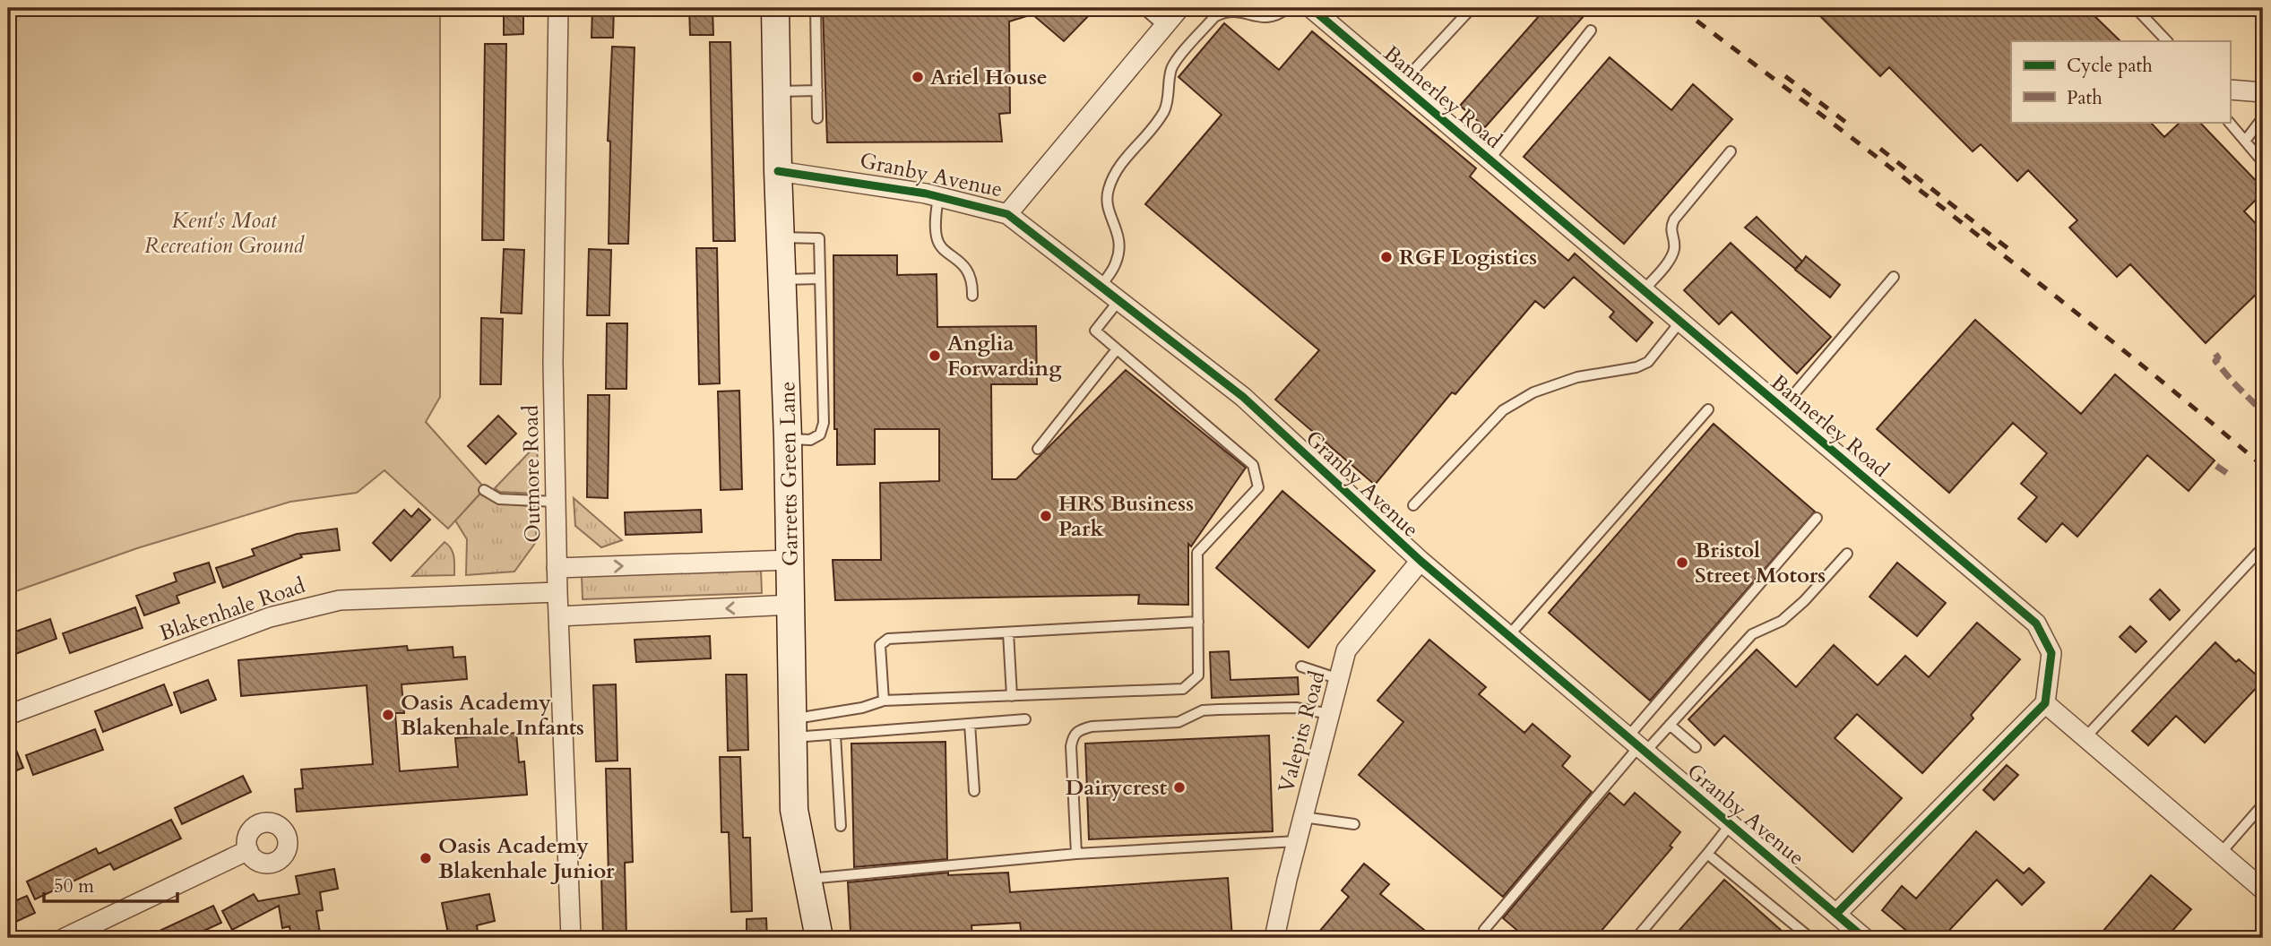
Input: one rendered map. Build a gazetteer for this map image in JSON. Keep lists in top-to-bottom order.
{
  "streets": {
    "street": [
      "Bannerley Road",
      "Granby Avenue",
      "Outmore Road",
      "Garretts Green Lane",
      "Blakenhale Road",
      "Valepits Road"
    ]
  },
  "crossings": [
    ["Granby Avenue", "Garretts Green Lane"],
    ["Granby Avenue", "Valepits Road"],
    ["Outmore Road", "Blakenhale Road"]
  ],
  "parks": ["Kent's Moat Recreation Ground"],
  "places": [
    "Ariel House",
    "RGF Logistics",
    "Anglia Forwarding",
    "HRS Business Park",
    "Bristol Street Motors",
    "Oasis Academy Blakenhale Infants",
    "Dairycrest",
    "Oasis Academy Blakenhale Junior"
  ],
  "legend": ["Cycle path", "Path"],
  "scale_bar": "50 m"
}
